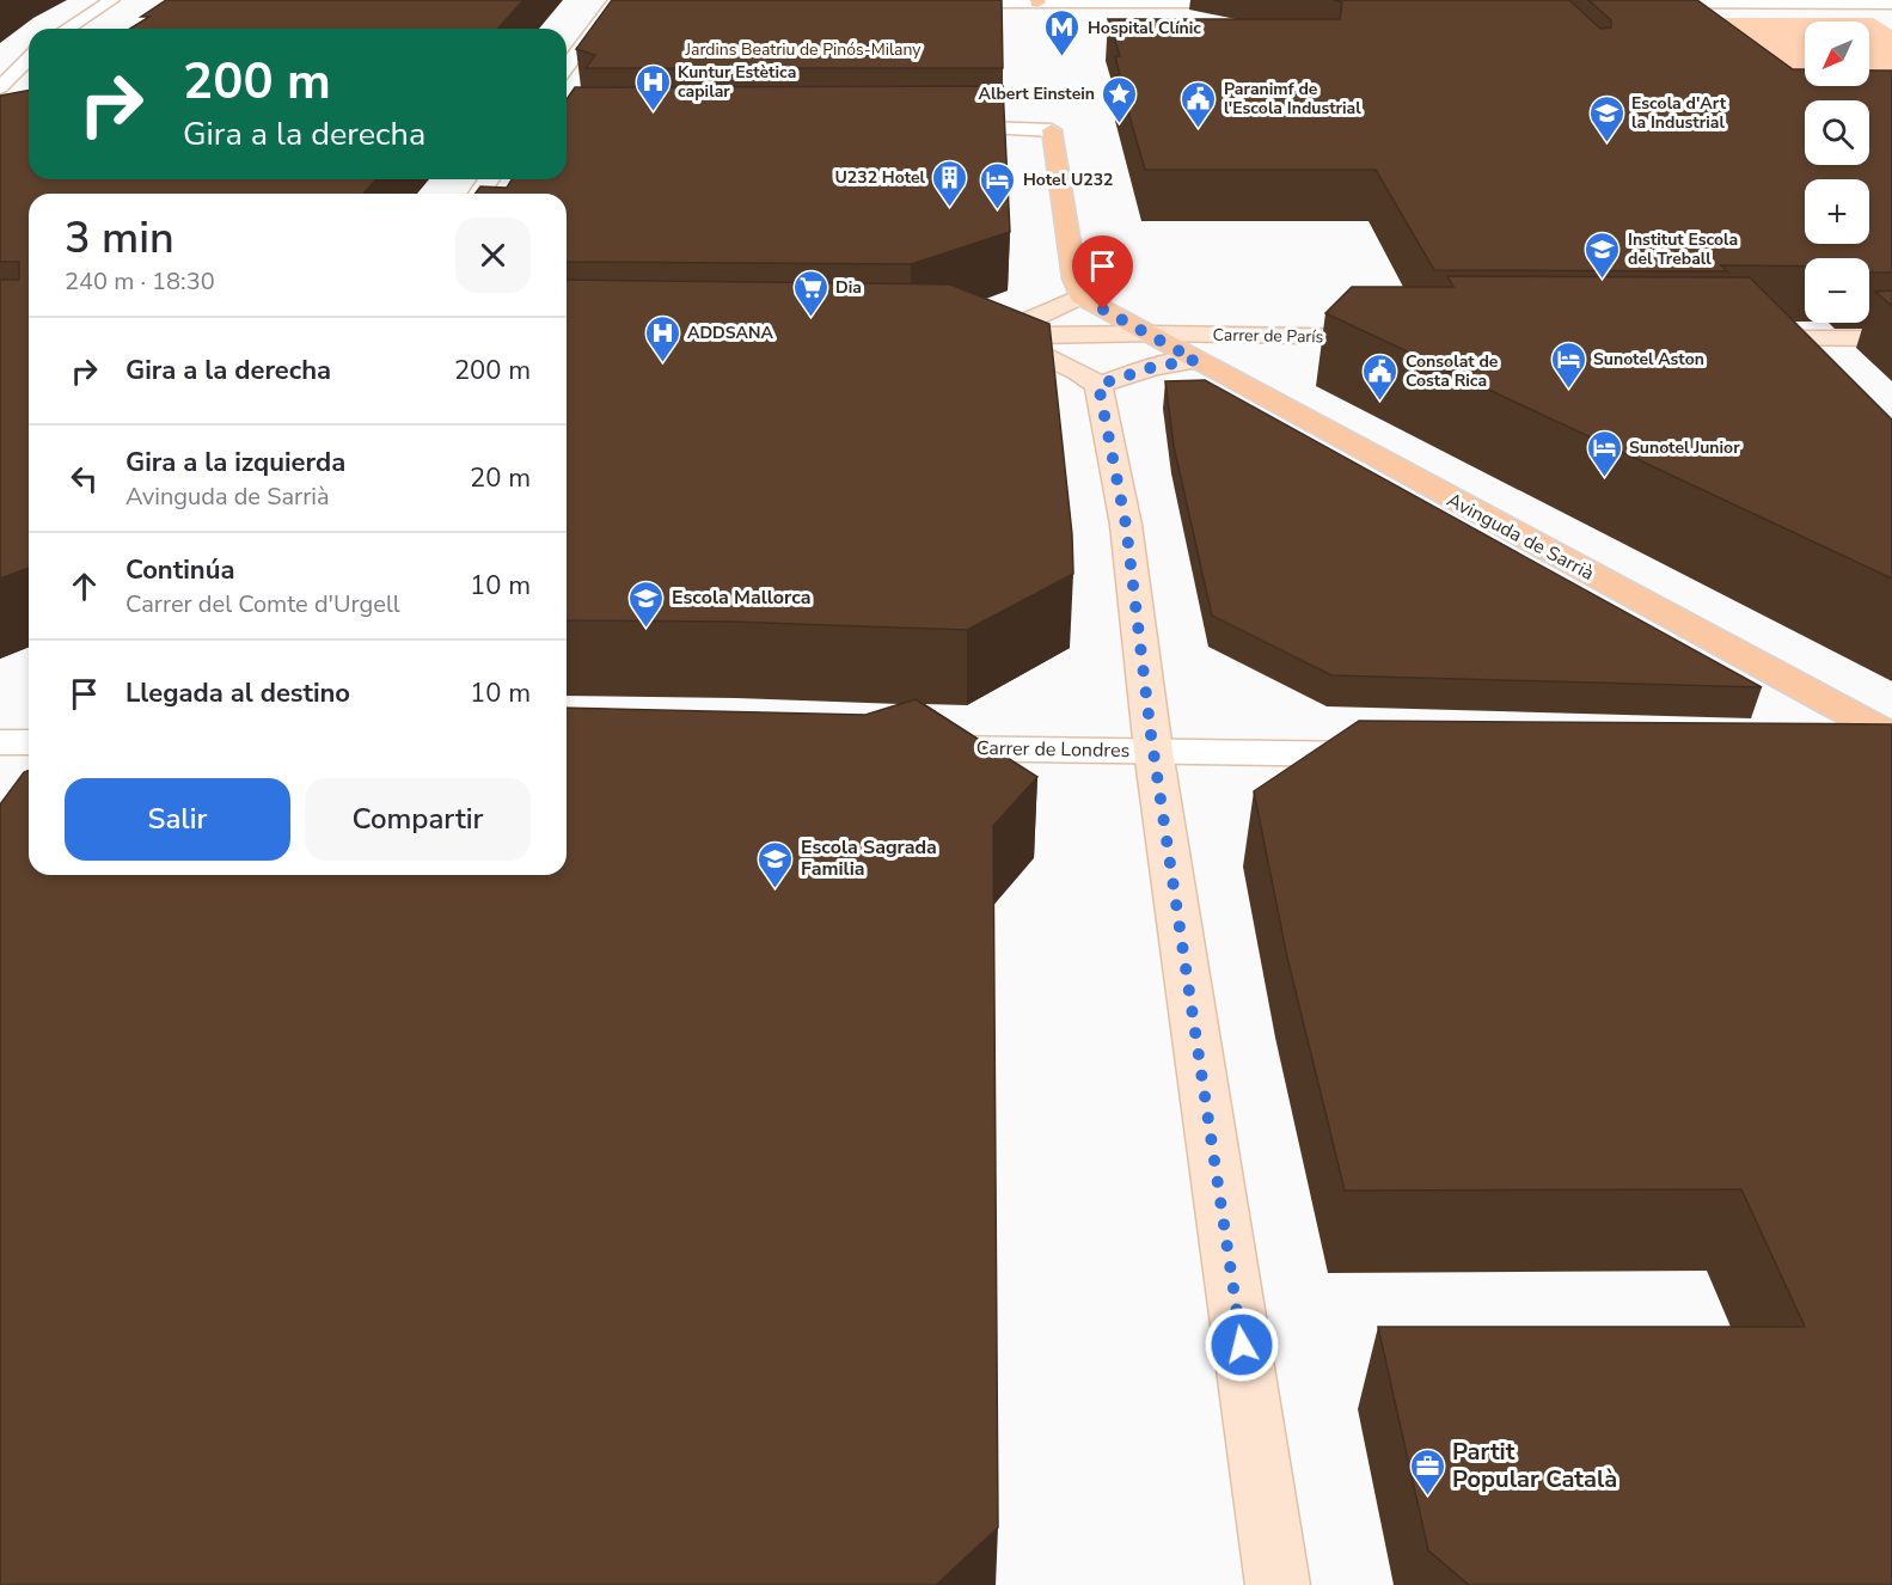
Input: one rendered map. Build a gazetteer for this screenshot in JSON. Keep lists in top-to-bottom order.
{
  "streets": {
    "main road": ["Carrer de París", "Avinguda de Sarrià"],
    "street": ["Carrer de Londres"]
  },
  "crossings": [
    ["Carrer de París", "Avinguda de Sarrià"]
  ],
  "parks": ["Jardins Beatriu de Pinós-Milany"],
  "places": {
    "metro station": ["Hospital Clínic"],
    "hospital": ["Kuntur Estètica capilar", "ADDSANA"],
    "place": ["Albert Einstein"],
    "public building": ["Paranimf de l'Escola Industrial", "Consolat de Costa Rica"],
    "school or university": [
      "Escola d'Art la Industrial",
      "Institut Escola del Treball",
      "Escola Mallorca",
      "Escola Sagrada Familia"
    ],
    "building": ["U232 Hotel"],
    "hotel": ["Hotel U232", "Sunotel Aston", "Sunotel Junior"],
    "supermarket": ["Dia"],
    "office": ["Partit Popular Català"]
  },
  "north": "bottom left",
  "page": {
    "map_buttons": ["+", "−"],
    "turn": ["200 m", "Gira a la derecha"],
    "heading": ["3 min", "240 m · 18:30"],
    "list": [
      {
        "name": "Gira a la derecha",
        "value": "200 m"
      },
      {
        "name": "Gira a la izquierda",
        "note": "Avinguda de Sarrià",
        "value": "20 m"
      },
      {
        "name": "Continúa",
        "note": "Carrer del Comte d'Urgell",
        "value": "10 m"
      },
      {
        "name": "Llegada al destino",
        "value": "10 m"
      }
    ],
    "buttons": ["Salir", "Compartir"]
  }
}
